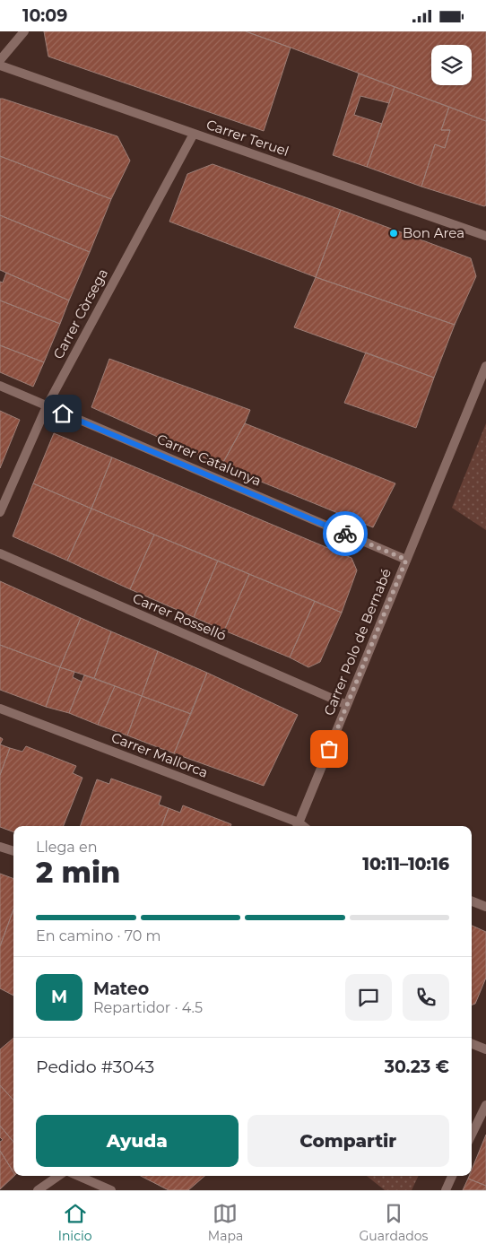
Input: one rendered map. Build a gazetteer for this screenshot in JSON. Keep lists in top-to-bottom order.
{
  "streets": {
    "street": [
      "Carrer Teruel",
      "Carrer Còrsega",
      "Carrer Catalunya",
      "Carrer Rosselló",
      "Carrer Polo de Bernabé",
      "Carrer Mallorca"
    ]
  },
  "crossings": [
    ["Carrer Teruel", "Carrer Còrsega"],
    ["Carrer Còrsega", "Carrer Catalunya"],
    ["Carrer Catalunya", "Carrer Polo de Bernabé"],
    ["Carrer Rosselló", "Carrer Polo de Bernabé"],
    ["Carrer Polo de Bernabé", "Carrer Mallorca"]
  ],
  "places": ["Bon Area"],
  "page": {
    "status": "10:09",
    "heading": ["2 min", "Llega en", "10:11–10:16"],
    "panel": [
      "Mateo",
      "Repartidor · 4.5",
      "Pedido #3043",
      "30.23 €"
    ],
    "bar": "En camino · 70 m",
    "round": "M",
    "buttons": ["Ayuda", "Compartir"],
    "tabs": ["Inicio", "Mapa", "Guardados"]
  }
}
